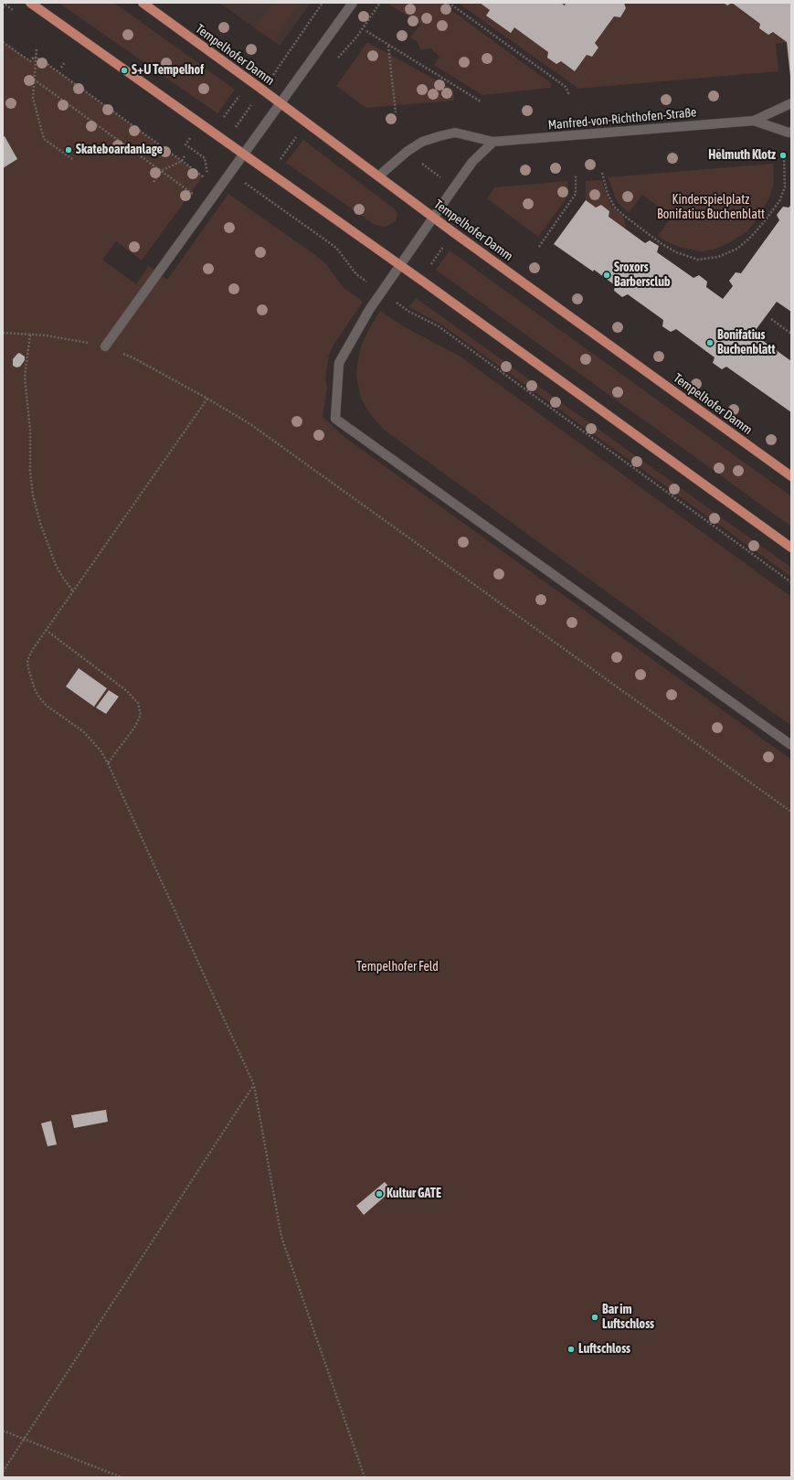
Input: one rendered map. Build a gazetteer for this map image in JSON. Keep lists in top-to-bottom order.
{
  "streets": {
    "main road": ["Tempelhofer Damm"],
    "street": ["Manfred-von-Richthofen-Straße"]
  },
  "crossings": [
    ["Tempelhofer Damm", "Manfred-von-Richthofen-Straße"]
  ],
  "parks": ["Kinderspielplatz Bonifatius Buchenblatt", "Tempelhofer Feld"],
  "places": [
    "S+U Tempelhof",
    "Skateboardanlage",
    "Helmuth Klotz",
    "Sroxors Barbersclub",
    "Bonifatius Buchenblatt",
    "Kultur GATE",
    "Bar im Luftschloss",
    "Luftschloss"
  ]
}
